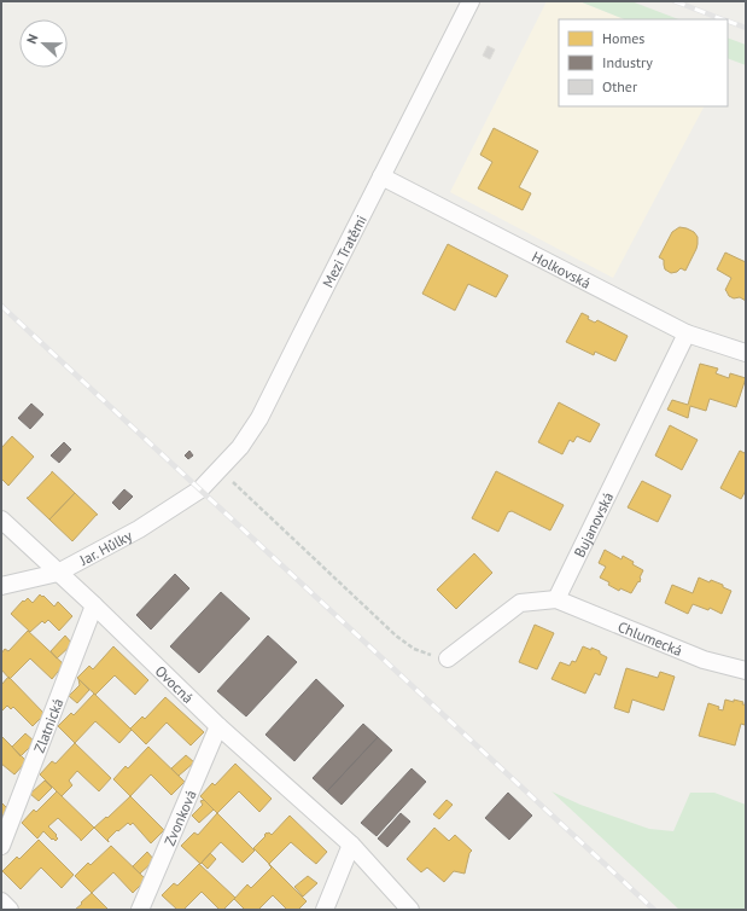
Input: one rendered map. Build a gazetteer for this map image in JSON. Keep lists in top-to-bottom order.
{
  "streets": {
    "street": [
      "Mezi Tratěmi",
      "Holkovská",
      "Bujanovská",
      "Jar. Hůlky",
      "Chlumecká",
      "Ovocná",
      "Zlatnická",
      "Zvonková"
    ]
  },
  "crossings": [
    ["Mezi Tratěmi", "Holkovská"],
    ["Mezi Tratěmi", "Jar. Hůlky"],
    ["Holkovská", "Bujanovská"],
    ["Bujanovská", "Chlumecká"],
    ["Jar. Hůlky", "Ovocná"],
    ["Ovocná", "Zlatnická"],
    ["Ovocná", "Zvonková"]
  ],
  "legend": ["Homes", "Industry", "Other"],
  "north": "left"
}
